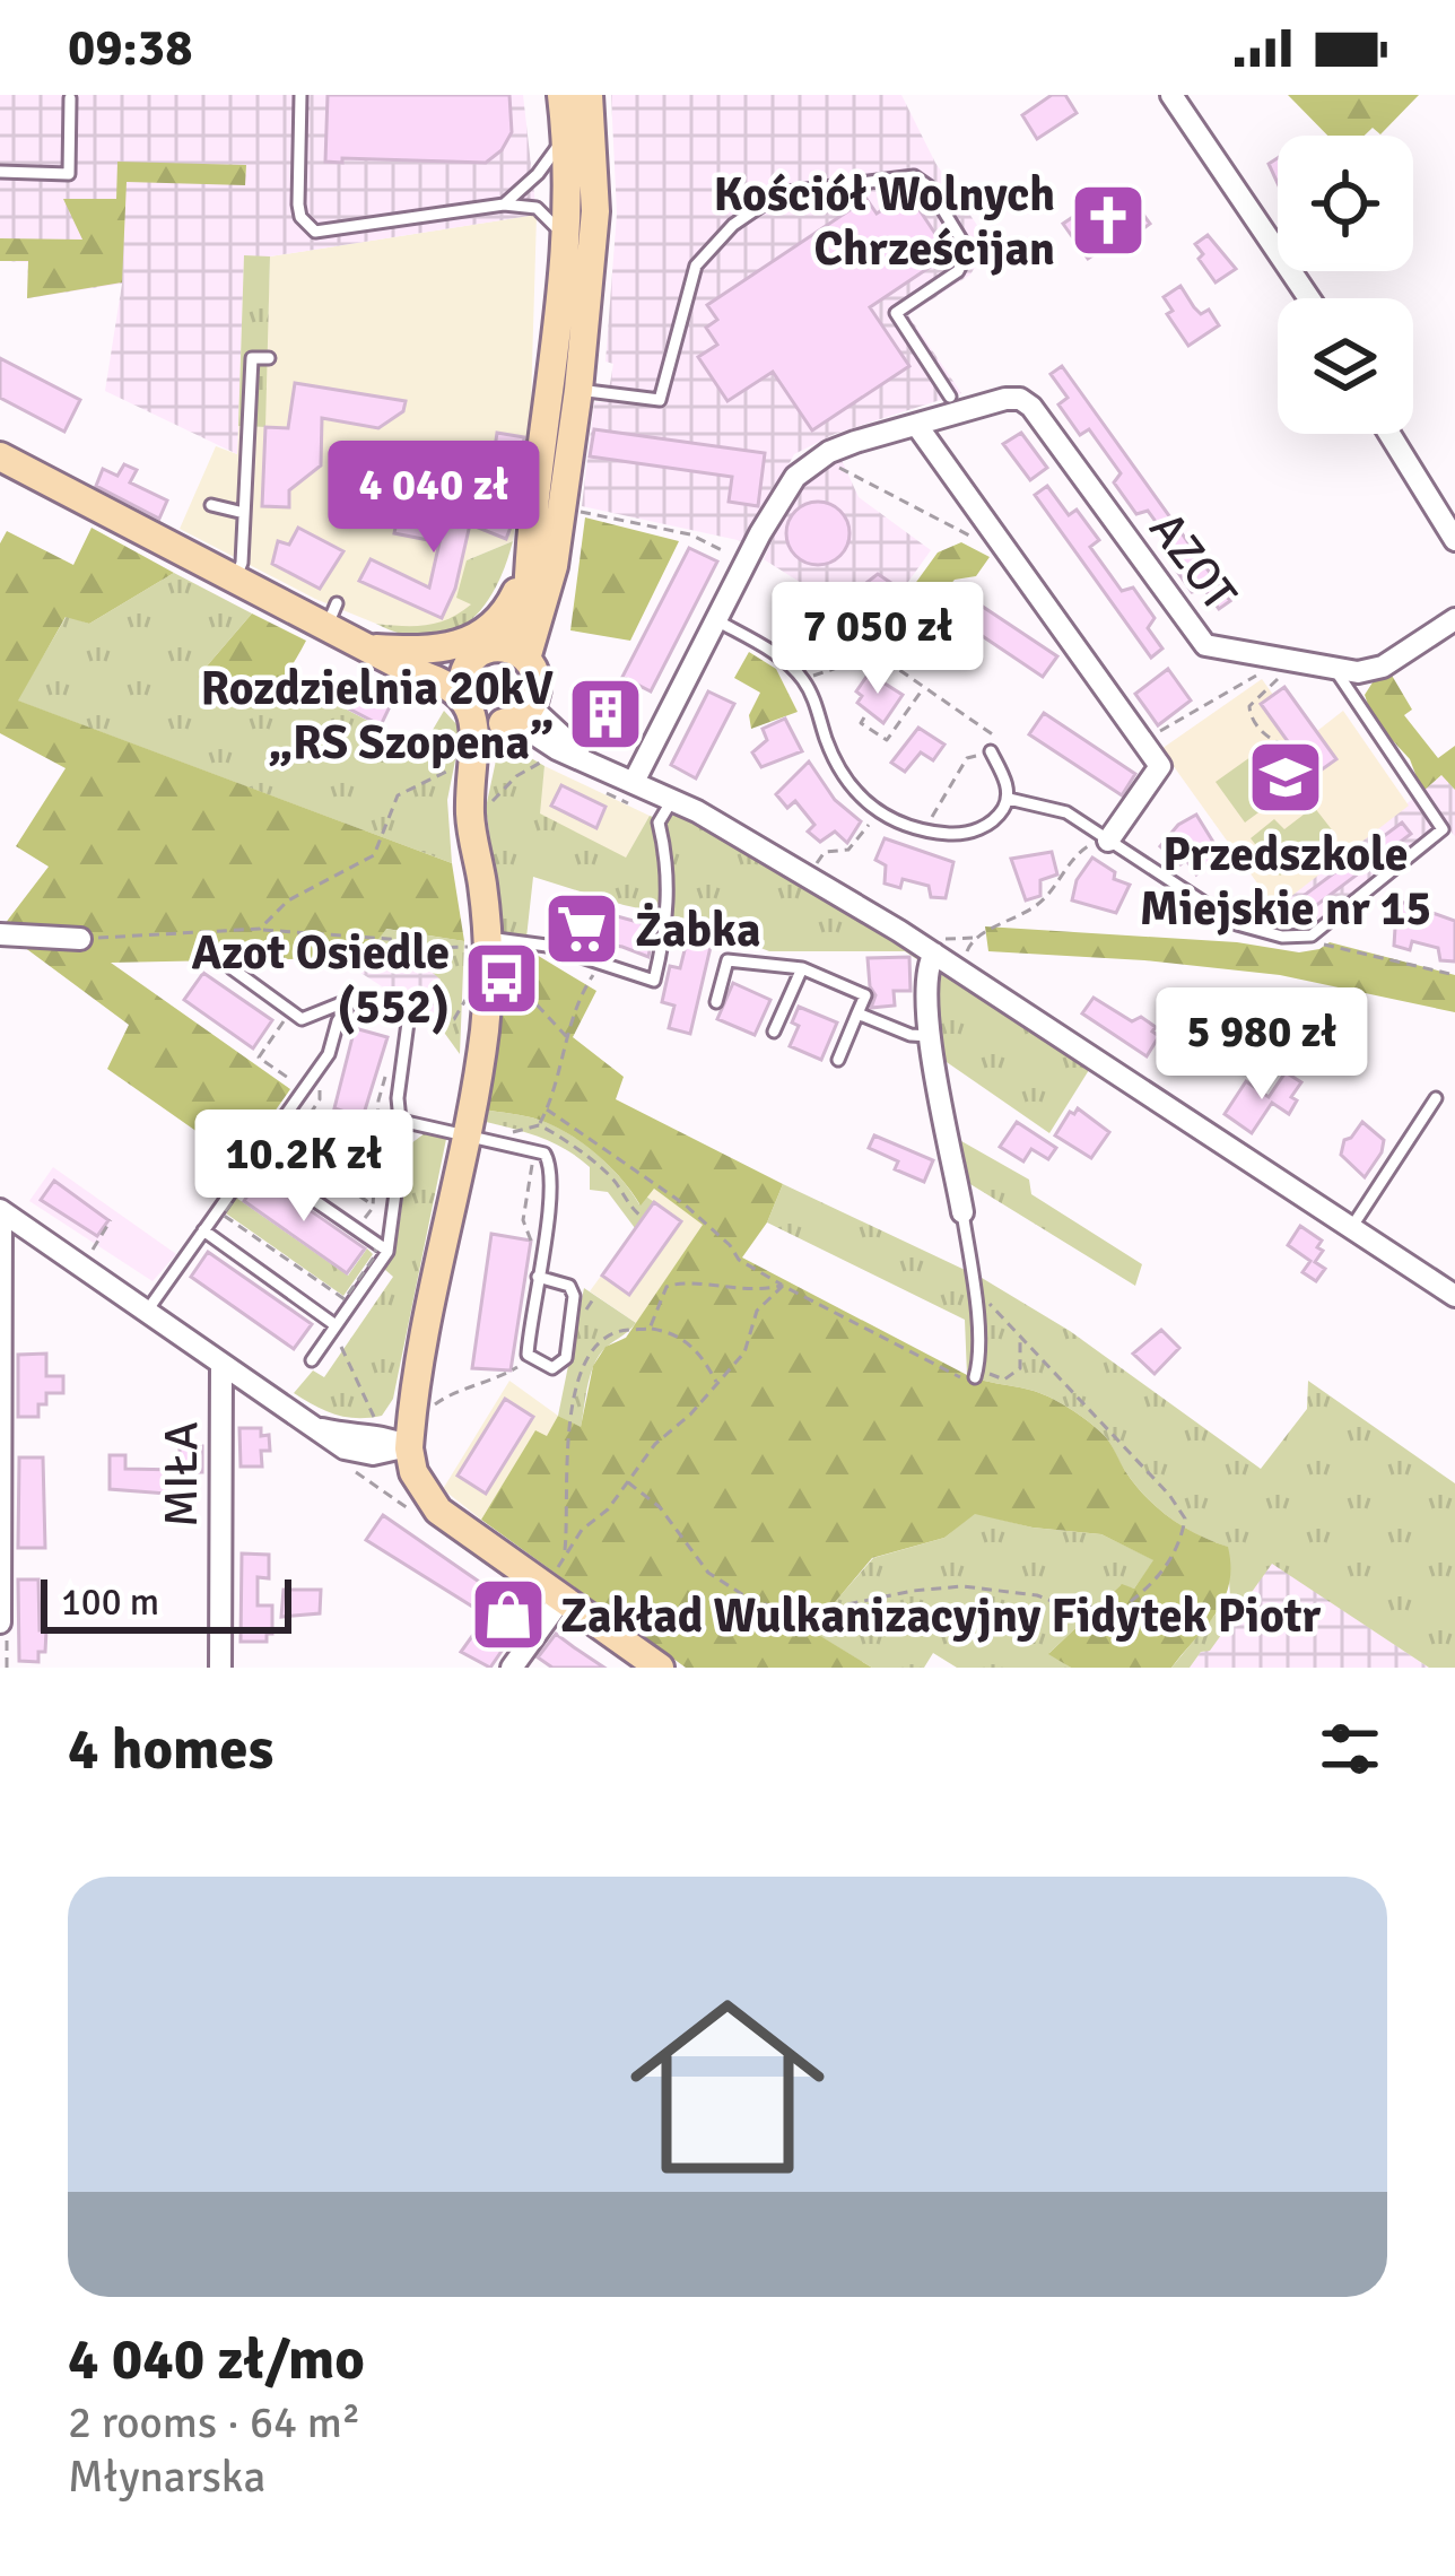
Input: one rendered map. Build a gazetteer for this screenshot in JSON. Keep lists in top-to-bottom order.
{
  "streets": {
    "street": ["AZOT", "MIŁA"]
  },
  "places": {
    "church": ["Kościół Wolnych Chrześcijan"],
    "building": ["Rozdzielnia 20kV „RS Szopena”"],
    "school or university": ["Przedszkole Miejskie nr 15"],
    "supermarket": ["Żabka"],
    "bus stop": ["Azot Osiedle (552)"],
    "shop": ["Zakład Wulkanizacyjny Fidytek Piotr"]
  },
  "scale_bar": "100 m",
  "page": {
    "status": "09:38",
    "price": [
      "4 040 zł",
      "7 050 zł",
      "5 980 zł",
      "10.2K zł"
    ],
    "scale": "100 m",
    "heading": "4 homes",
    "list": [
      {
        "name": "4 040 zł/mo",
        "note": "2 rooms · 64 m² · Młynarska"
      }
    ]
  }
}
